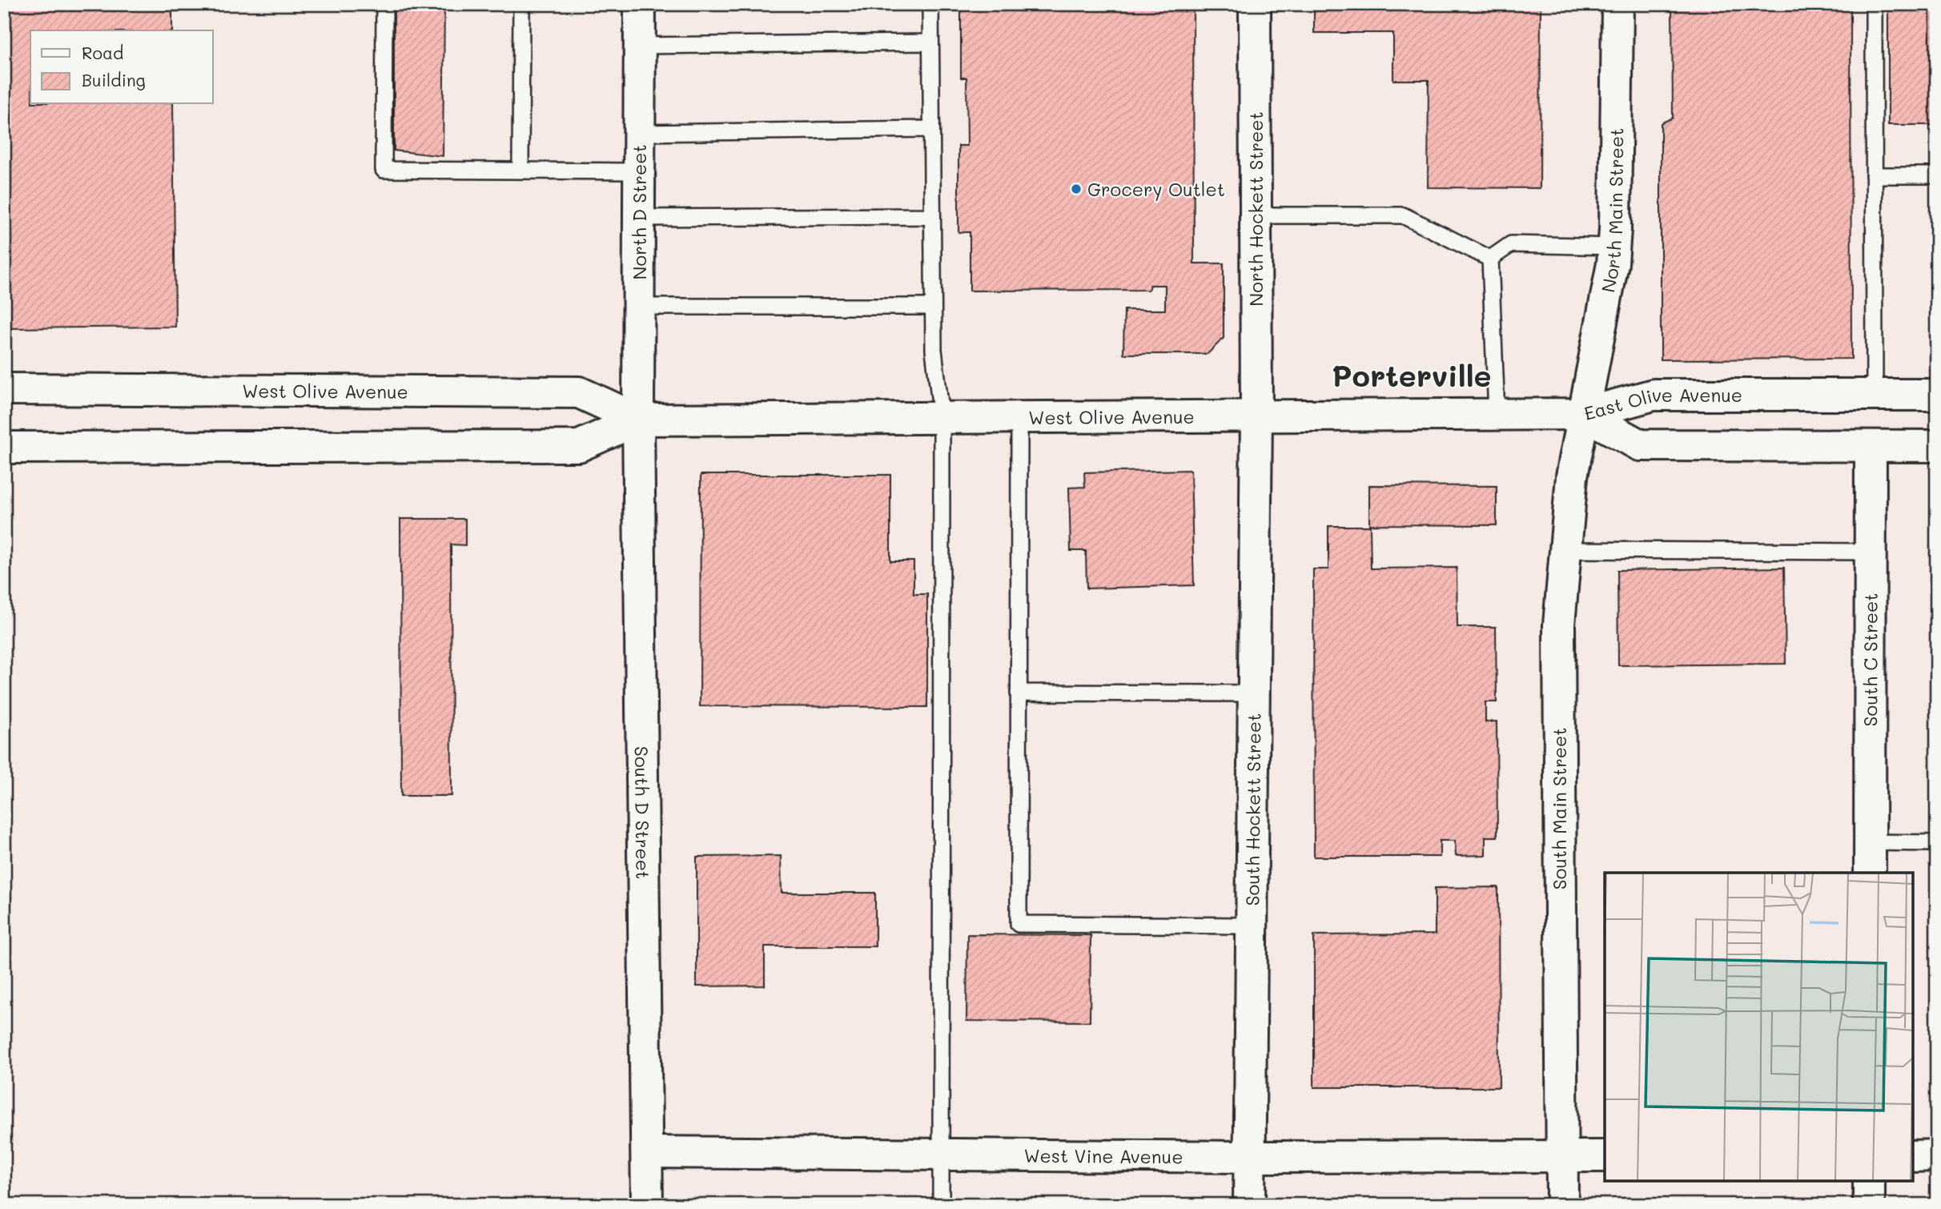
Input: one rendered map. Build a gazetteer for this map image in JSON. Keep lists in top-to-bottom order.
{
  "streets": {
    "main road": [
      "North Hockett Street",
      "North Main Street",
      "North D Street",
      "West Olive Avenue",
      "East Olive Avenue",
      "South C Street",
      "South Main Street",
      "South Hockett Street",
      "South D Street",
      "West Vine Avenue"
    ]
  },
  "crossings": [
    ["North Hockett Street", "West Olive Avenue"],
    ["North Hockett Street", "South Hockett Street"],
    ["North Main Street", "West Olive Avenue"],
    ["North Main Street", "East Olive Avenue"],
    ["North Main Street", "South Main Street"],
    ["North D Street", "West Olive Avenue"],
    ["North D Street", "South D Street"],
    ["West Olive Avenue", "East Olive Avenue"],
    ["West Olive Avenue", "South Main Street"],
    ["West Olive Avenue", "South Hockett Street"],
    ["West Olive Avenue", "South D Street"],
    ["East Olive Avenue", "South C Street"],
    ["East Olive Avenue", "South Main Street"],
    ["South Main Street", "West Vine Avenue"],
    ["South Hockett Street", "West Vine Avenue"],
    ["South D Street", "West Vine Avenue"]
  ],
  "districts": ["Porterville"],
  "places": ["Grocery Outlet"],
  "legend": ["Road", "Building"]
}
